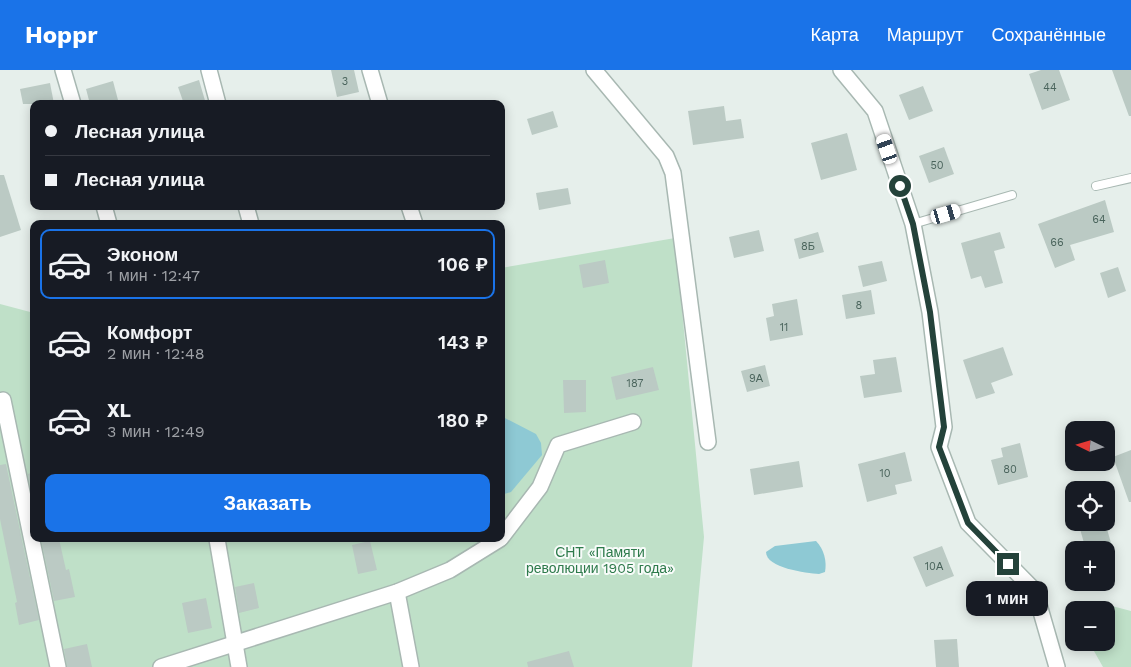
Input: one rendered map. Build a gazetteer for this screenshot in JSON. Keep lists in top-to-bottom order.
{
  "parks": ["СНТ «Памяти революции 1905 года»"],
  "house_numbers": [
    "3",
    "44",
    "50",
    "64",
    "66",
    "8Б",
    "8",
    "11",
    "9А",
    "187",
    "80",
    "10",
    "10А"
  ],
  "north": "left",
  "page": {
    "header": "Hoppr",
    "nav": ["Карта", "Маршрут", "Сохранённые"],
    "banner": ["Лесная улица", "Лесная улица"],
    "list": [
      {
        "name": "Эконом",
        "note": "1 мин · 12:47",
        "value": "106 ₽"
      },
      {
        "name": "Комфорт",
        "note": "2 мин · 12:48",
        "value": "143 ₽"
      },
      {
        "name": "XL",
        "note": "3 мин · 12:49",
        "value": "180 ₽"
      }
    ],
    "map_buttons": ["+", "−"],
    "buttons": "Заказать",
    "bubble": "1 мин"
  }
}
